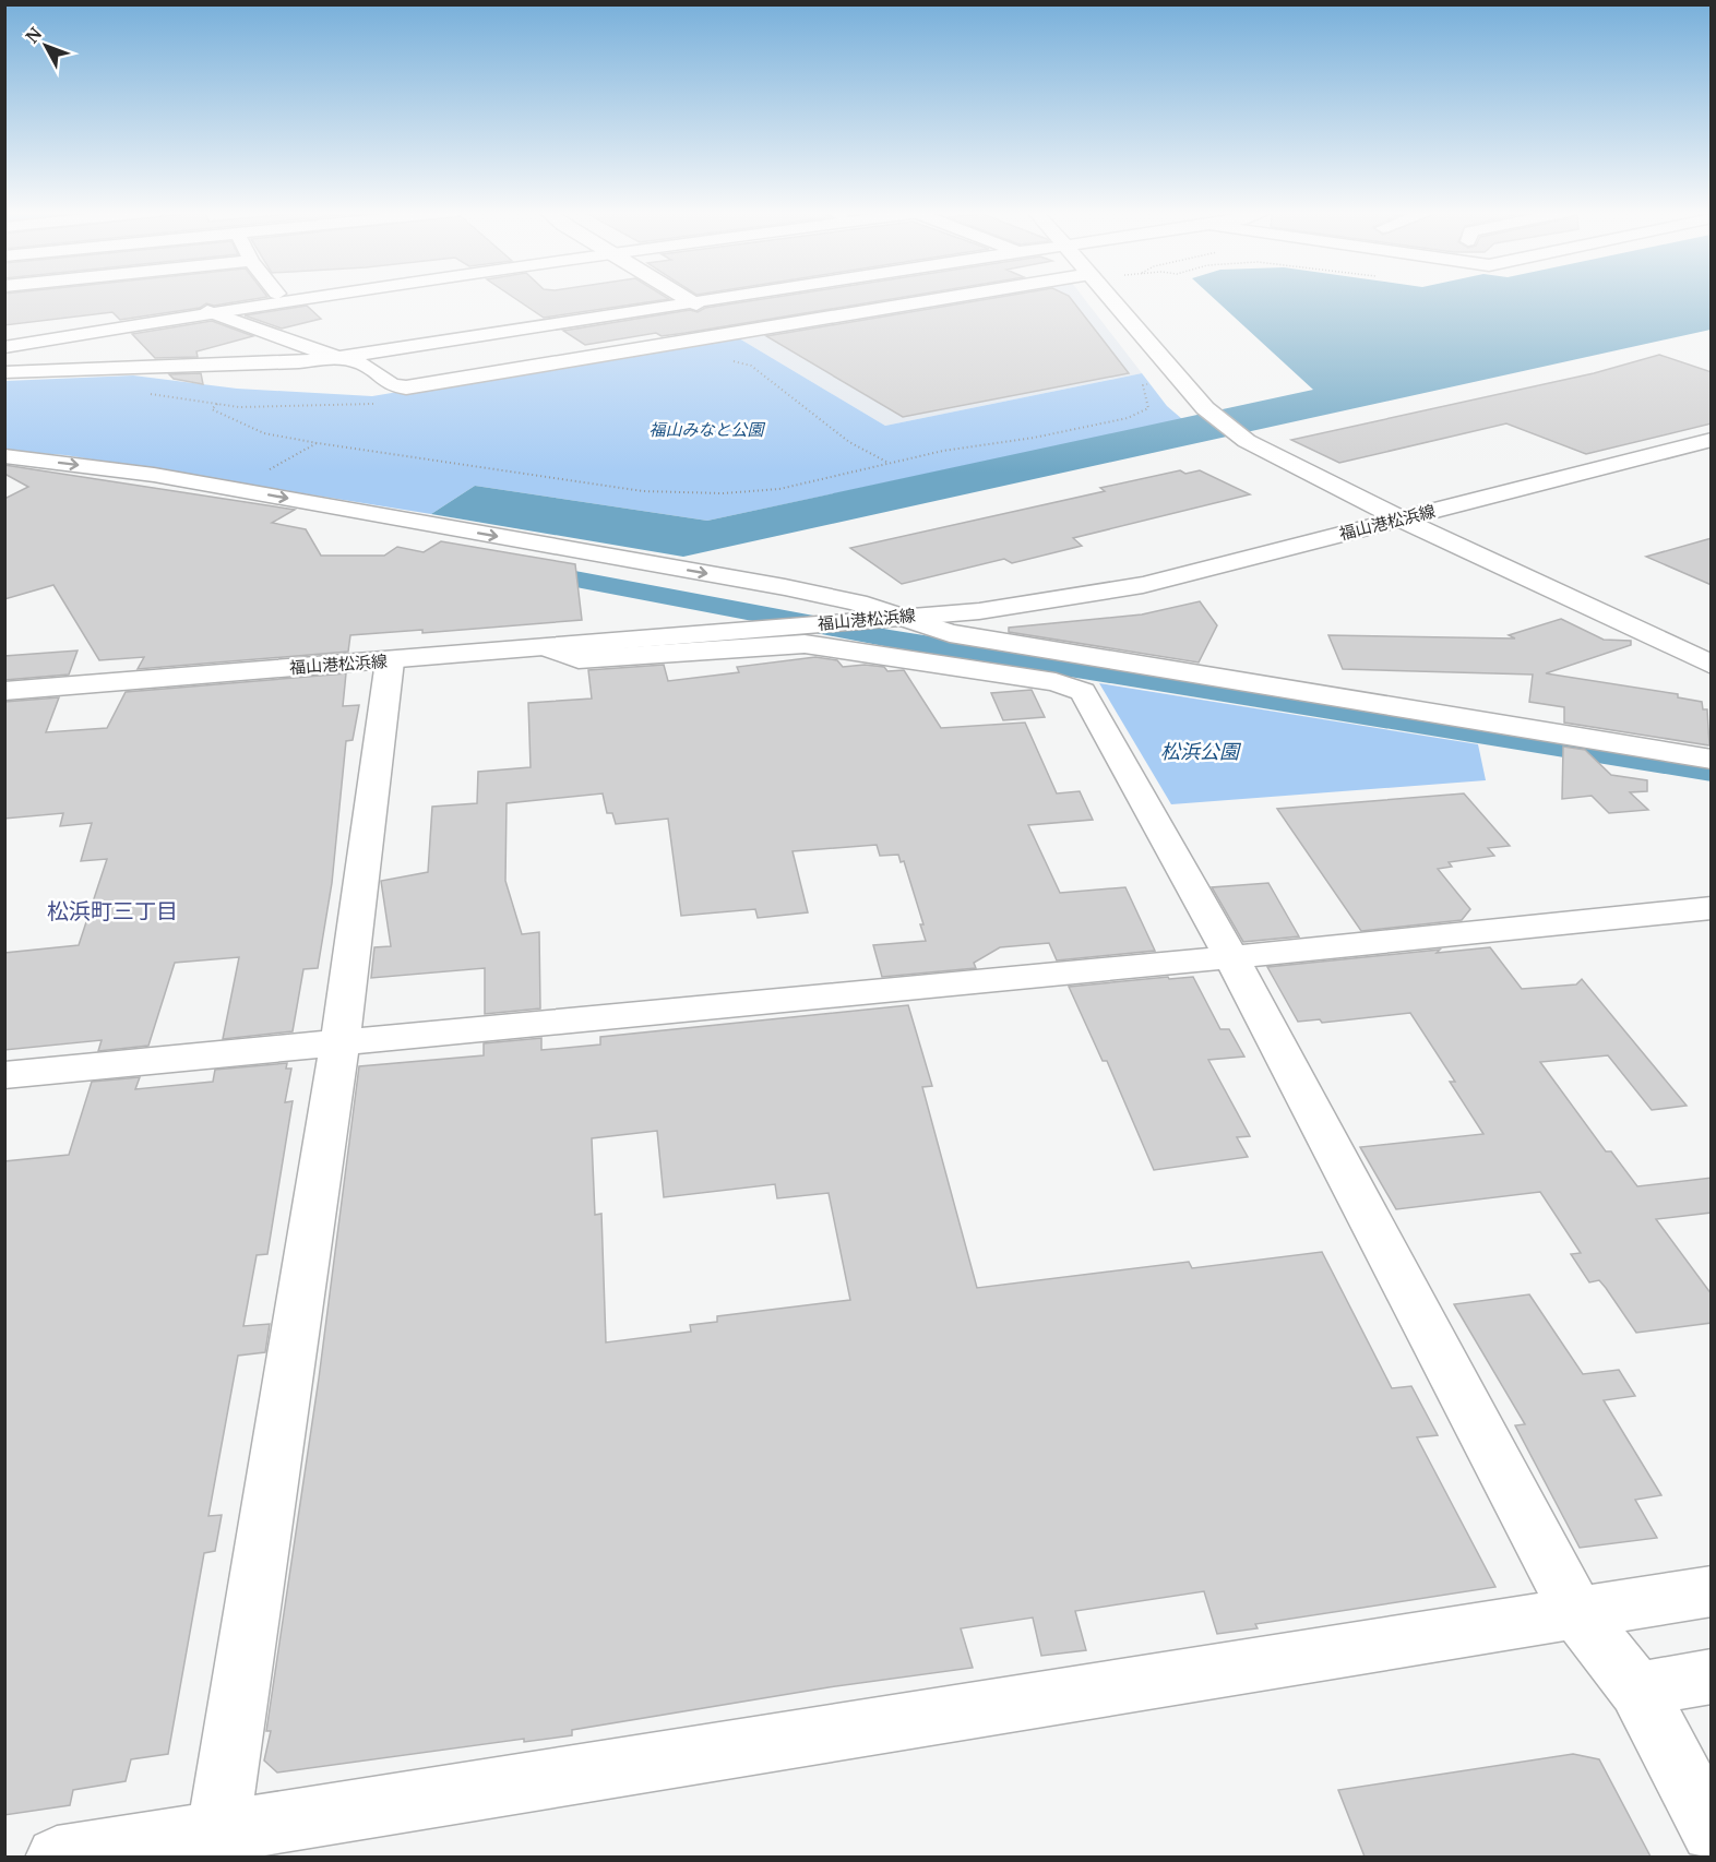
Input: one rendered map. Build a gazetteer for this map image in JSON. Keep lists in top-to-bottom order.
{
  "streets": {
    "street": ["福山港松浜線"]
  },
  "districts": ["松浜町三丁目"],
  "parks": ["福山みなと公園", "松浜公園"],
  "north": "top left"
}
